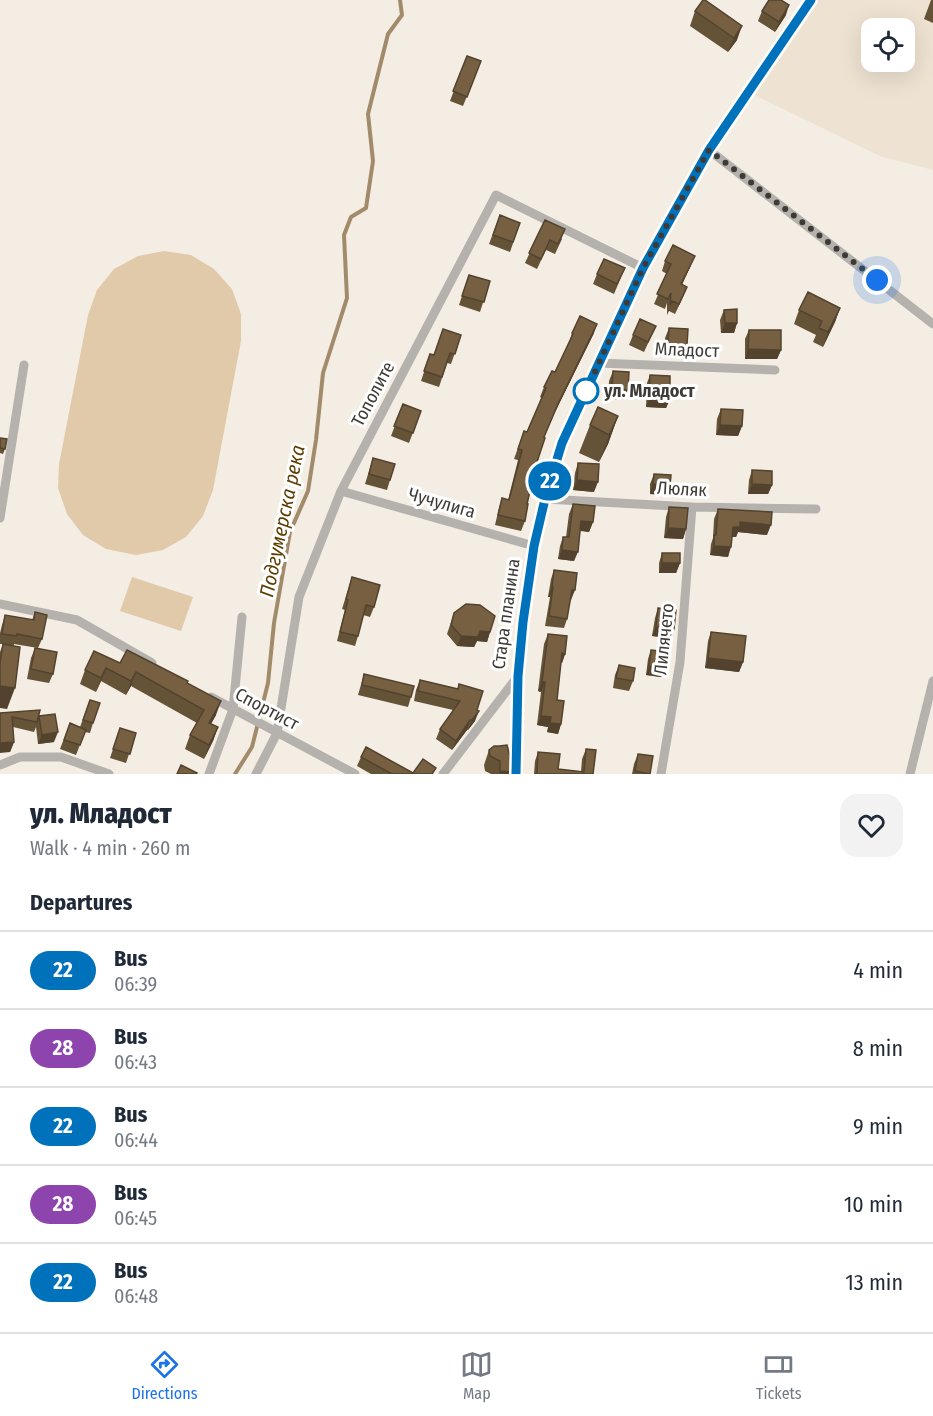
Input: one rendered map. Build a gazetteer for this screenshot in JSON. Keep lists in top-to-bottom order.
{
  "streets": {
    "street": [
      "Младост",
      "Тополите",
      "Люляк",
      "Чучулига",
      "Стара планина",
      "Лилячето",
      "Спортист"
    ]
  },
  "crossings": [
    ["Младост", "Стара планина"],
    ["Тополите", "Чучулига"],
    ["Тополите", "Стара планина"],
    ["Тополите", "Спортист"],
    ["Люляк", "Стара планина"],
    ["Люляк", "Лилячето"],
    ["Чучулига", "Стара планина"]
  ],
  "water": ["Подгумерска река"],
  "places": ["ул. Младост"],
  "lines": ["bus line 22"],
  "page": {
    "on_map": "22",
    "heading": [
      ["ул. Младост", "Walk · 4 min · 260 m"],
      "Departures"
    ],
    "list": [
      {
        "mark": "22",
        "name": "Bus",
        "note": "06:39",
        "value": "4 min"
      },
      {
        "mark": "28",
        "name": "Bus",
        "note": "06:43",
        "value": "8 min"
      },
      {
        "mark": "22",
        "name": "Bus",
        "note": "06:44",
        "value": "9 min"
      },
      {
        "mark": "28",
        "name": "Bus",
        "note": "06:45",
        "value": "10 min"
      },
      {
        "mark": "22",
        "name": "Bus",
        "note": "06:48",
        "value": "13 min"
      }
    ],
    "tabs": ["Directions", "Map", "Tickets"]
  }
}
